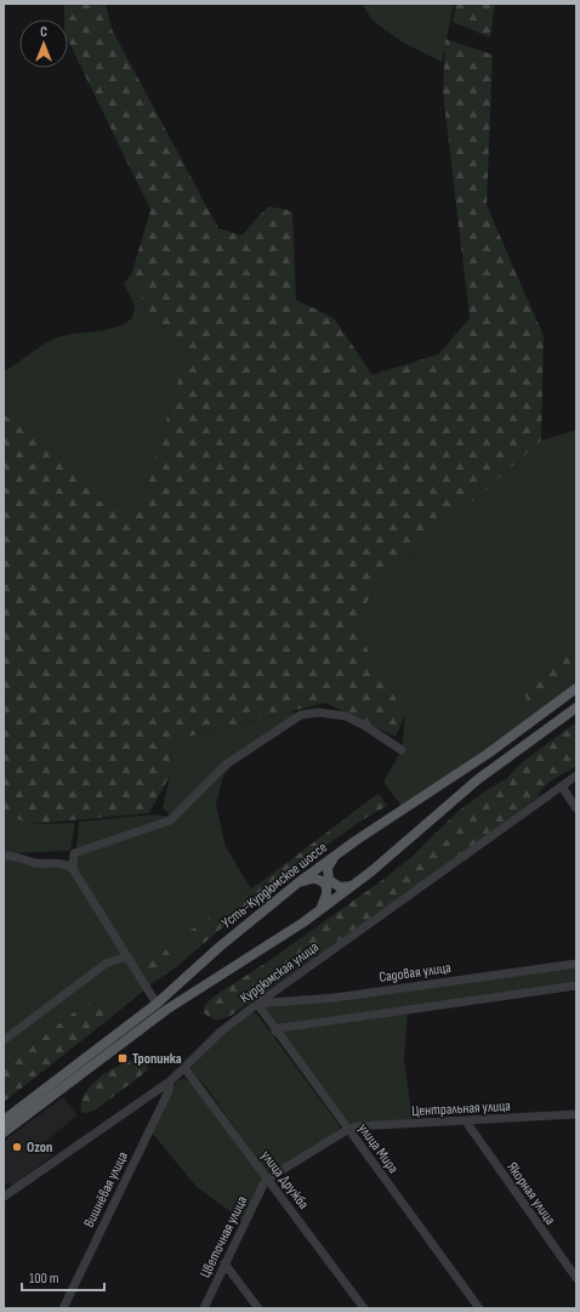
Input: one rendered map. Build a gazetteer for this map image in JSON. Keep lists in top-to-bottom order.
{
  "streets": {
    "main road": ["Усть-Курдюмское шоссе"],
    "street": [
      "Курдюмская улица",
      "Садовая улица",
      "Центральная улица",
      "улица Мира",
      "улица Дружба",
      "Вишнёвая улица",
      "Якорная улица",
      "Цветочная улица"
    ]
  },
  "crossings": [
    ["Курдюмская улица", "Садовая улица"],
    ["Курдюмская улица", "улица Мира"],
    ["Курдюмская улица", "улица Дружба"],
    ["Курдюмская улица", "Вишнёвая улица"],
    ["Садовая улица", "улица Мира"],
    ["Центральная улица", "улица Мира"],
    ["Центральная улица", "Якорная улица"],
    ["улица Дружба", "Цветочная улица"]
  ],
  "places": {
    "transit": ["Тропинка"],
    "other": ["Ozon"]
  },
  "scale_bar": "100 m",
  "north": "top"
}
